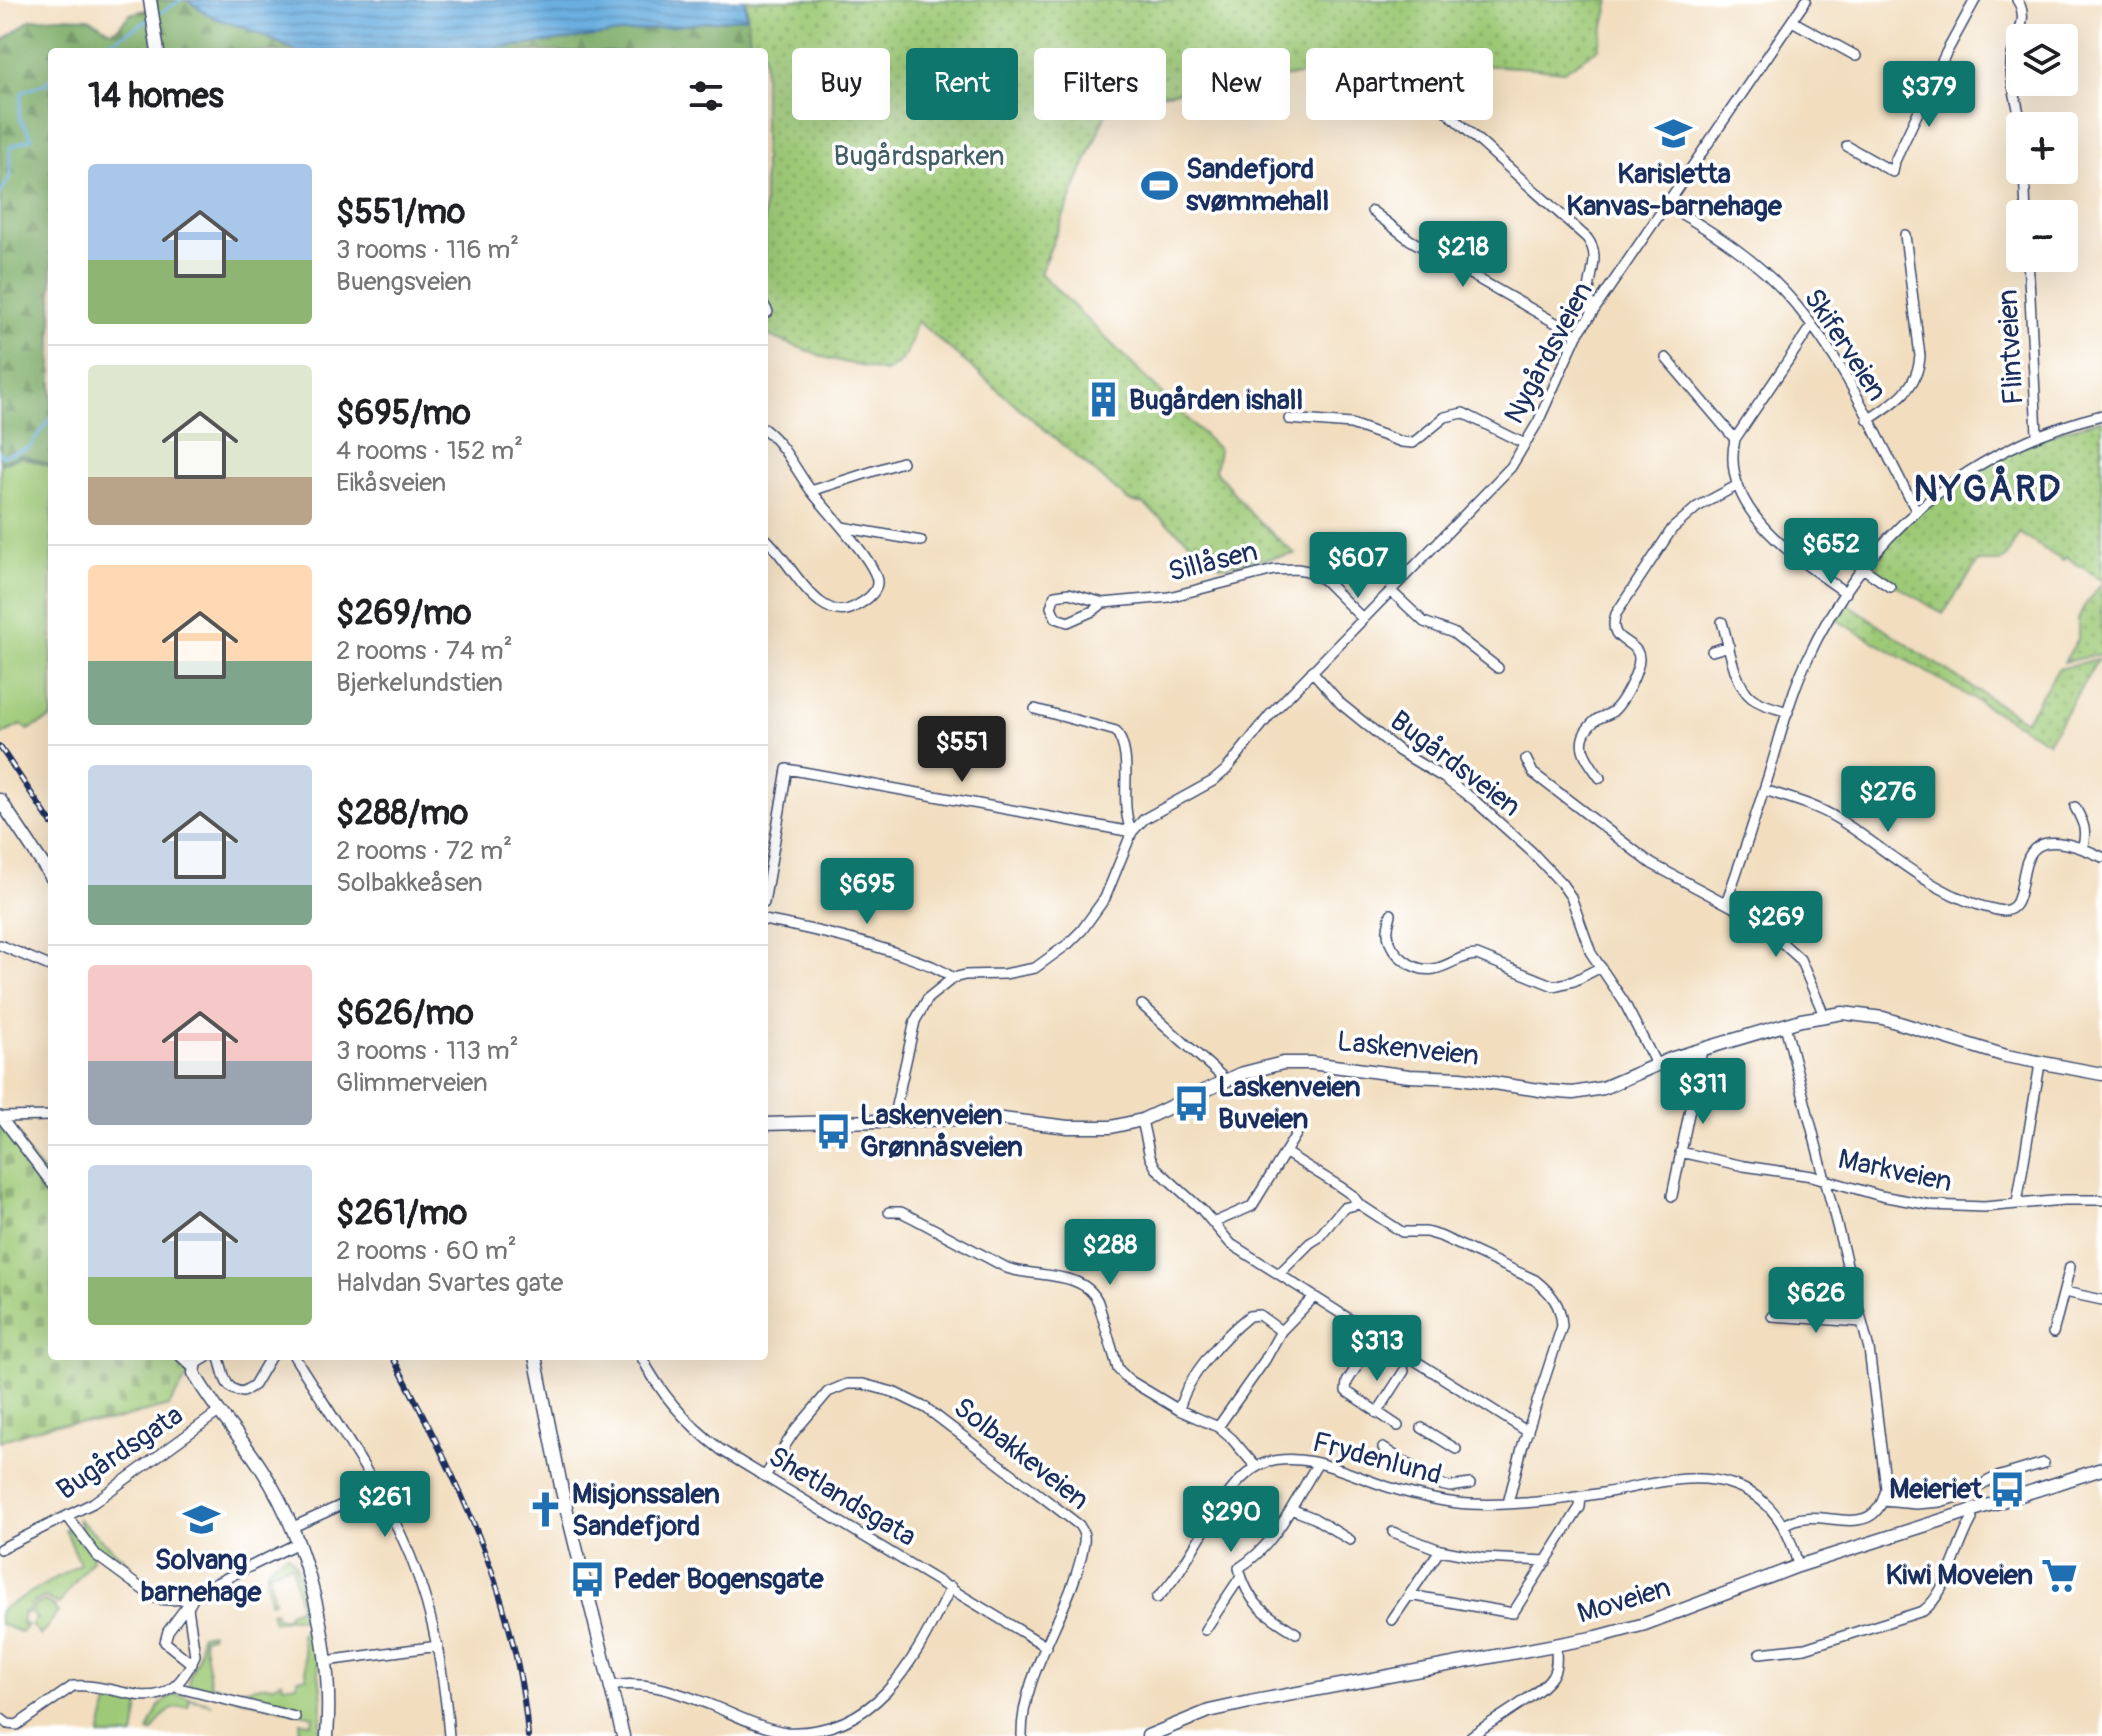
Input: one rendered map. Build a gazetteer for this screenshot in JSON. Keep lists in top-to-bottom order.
{
  "streets": {
    "street": [
      "Skiferveien",
      "Flintveien",
      "Nygårdsveien",
      "Sillåsen",
      "Bugårdsveien",
      "Laskenveien",
      "Markveien",
      "Bugårdsgata",
      "Solbakkeveien",
      "Frydenlund",
      "Shetlandsgata",
      "Moveien"
    ]
  },
  "crossings": [
    ["Skiferveien", "Nygårdsveien"],
    ["Nygårdsveien", "Sillåsen"],
    ["Nygårdsveien", "Bugårdsveien"],
    ["Bugårdsveien", "Laskenveien"],
    ["Solbakkeveien", "Shetlandsgata"],
    ["Frydenlund", "Moveien"]
  ],
  "districts": ["NYGÅRD"],
  "parks": ["Bugårdsparken"],
  "places": {
    "school or university": ["Karisletta Kanvas-barnehage", "Solvang barnehage"],
    "sports": ["Sandefjord svømmehall"],
    "building": ["Bugården ishall"],
    "bus stop": [
      "Laskenveien Buveien",
      "Laskenveien Grønnåsveien",
      "Meieriet",
      "Peder Bogensgate"
    ],
    "church": ["Misjonssalen Sandefjord"],
    "supermarket": ["Kiwi Moveien"]
  },
  "page": {
    "map_buttons": ["+", "−"],
    "chip": [
      "Buy",
      "Rent",
      "Filters",
      "New",
      "Apartment"
    ],
    "heading": "14 homes",
    "price": [
      "$379",
      "$218",
      "$652",
      "$607",
      "$551",
      "$276",
      "$695",
      "$269",
      "$311",
      "$288",
      "$626",
      "$313",
      "$261",
      "$290"
    ],
    "list": [
      {
        "name": "$551/mo",
        "note": "3 rooms · 116 m² · Buengsveien"
      },
      {
        "name": "$695/mo",
        "note": "4 rooms · 152 m² · Eikåsveien"
      },
      {
        "name": "$269/mo",
        "note": "2 rooms · 74 m² · Bjerkelundstien"
      },
      {
        "name": "$288/mo",
        "note": "2 rooms · 72 m² · Solbakkeåsen"
      },
      {
        "name": "$626/mo",
        "note": "3 rooms · 113 m² · Glimmerveien"
      },
      {
        "name": "$261/mo",
        "note": "2 rooms · 60 m² · Halvdan Svartes gate"
      }
    ]
  }
}
